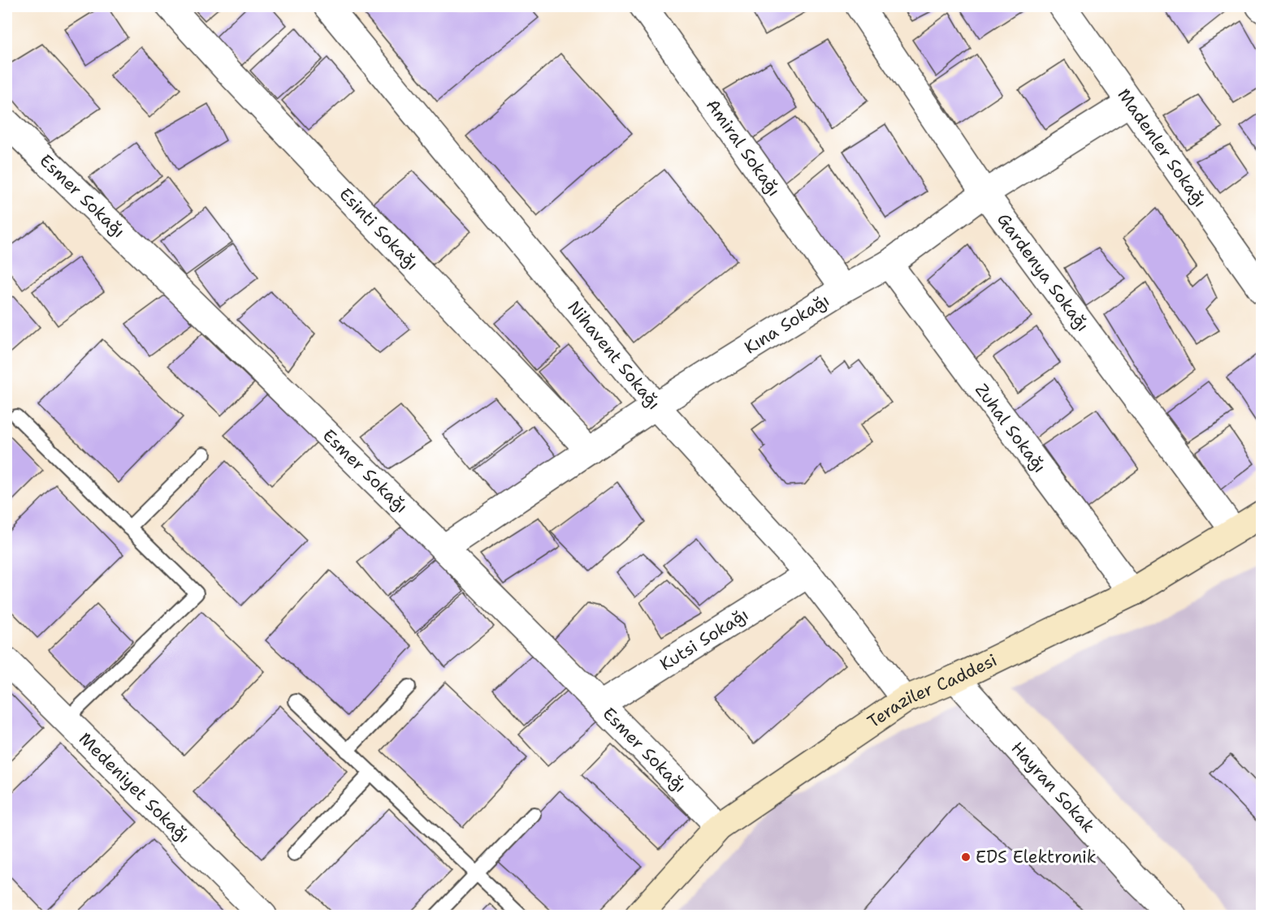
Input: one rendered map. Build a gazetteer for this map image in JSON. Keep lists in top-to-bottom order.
{
  "streets": {
    "main road": ["Teraziler Caddesi"],
    "street": [
      "Amiral Sokağı",
      "Madenler Sokağı",
      "Esmer Sokağı",
      "Esinti Sokağı",
      "Gardenya Sokağı",
      "Kına Sokağı",
      "Nihavent Sokağı",
      "Zuhal Sokağı",
      "Kutsi Sokağı",
      "Hayran Sokak",
      "Medeniyet Sokağı"
    ]
  },
  "crossings": [
    ["Amiral Sokağı", "Kına Sokağı"],
    ["Madenler Sokağı", "Kına Sokağı"],
    ["Esmer Sokağı", "Kına Sokağı"],
    ["Esmer Sokağı", "Kutsi Sokağı"],
    ["Esmer Sokağı", "Teraziler Caddesi"],
    ["Esinti Sokağı", "Kına Sokağı"],
    ["Gardenya Sokağı", "Kına Sokağı"],
    ["Gardenya Sokağı", "Teraziler Caddesi"],
    ["Kına Sokağı", "Nihavent Sokağı"],
    ["Kına Sokağı", "Zuhal Sokağı"],
    ["Nihavent Sokağı", "Kutsi Sokağı"],
    ["Nihavent Sokağı", "Teraziler Caddesi"],
    ["Zuhal Sokağı", "Teraziler Caddesi"],
    ["Teraziler Caddesi", "Hayran Sokak"]
  ],
  "places": ["EDS Elektronik"]
}
